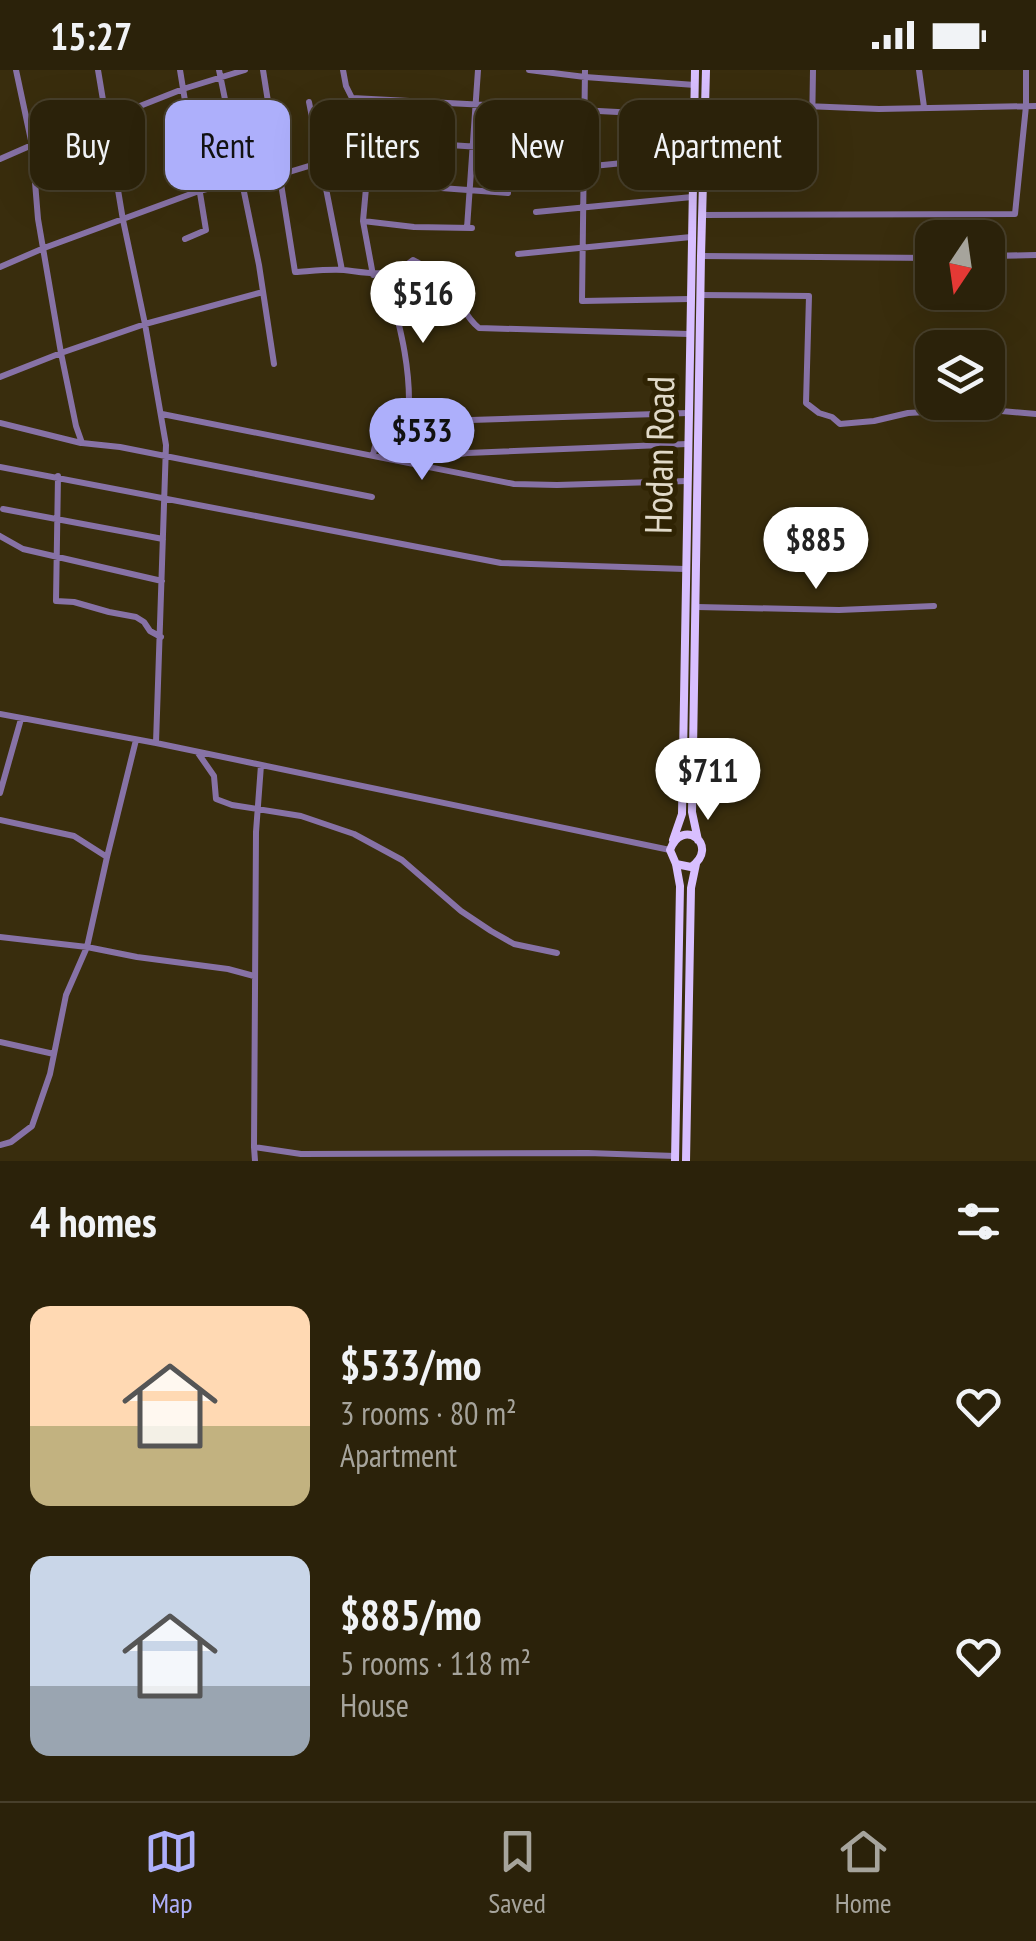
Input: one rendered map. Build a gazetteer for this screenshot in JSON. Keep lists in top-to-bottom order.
{
  "streets": {
    "main road": ["Hodan Road"]
  },
  "north": "bottom",
  "page": {
    "status": "15:27",
    "chip": [
      "Buy",
      "Rent",
      "Filters",
      "New",
      "Apartment"
    ],
    "price": [
      "$516",
      "$533",
      "$885",
      "$711"
    ],
    "heading": "4 homes",
    "list": [
      {
        "name": "$533/mo",
        "note": "3 rooms · 80 m² · Apartment"
      },
      {
        "name": "$885/mo",
        "note": "5 rooms · 118 m² · House"
      }
    ],
    "tabs": ["Map", "Saved", "Home"]
  }
}
